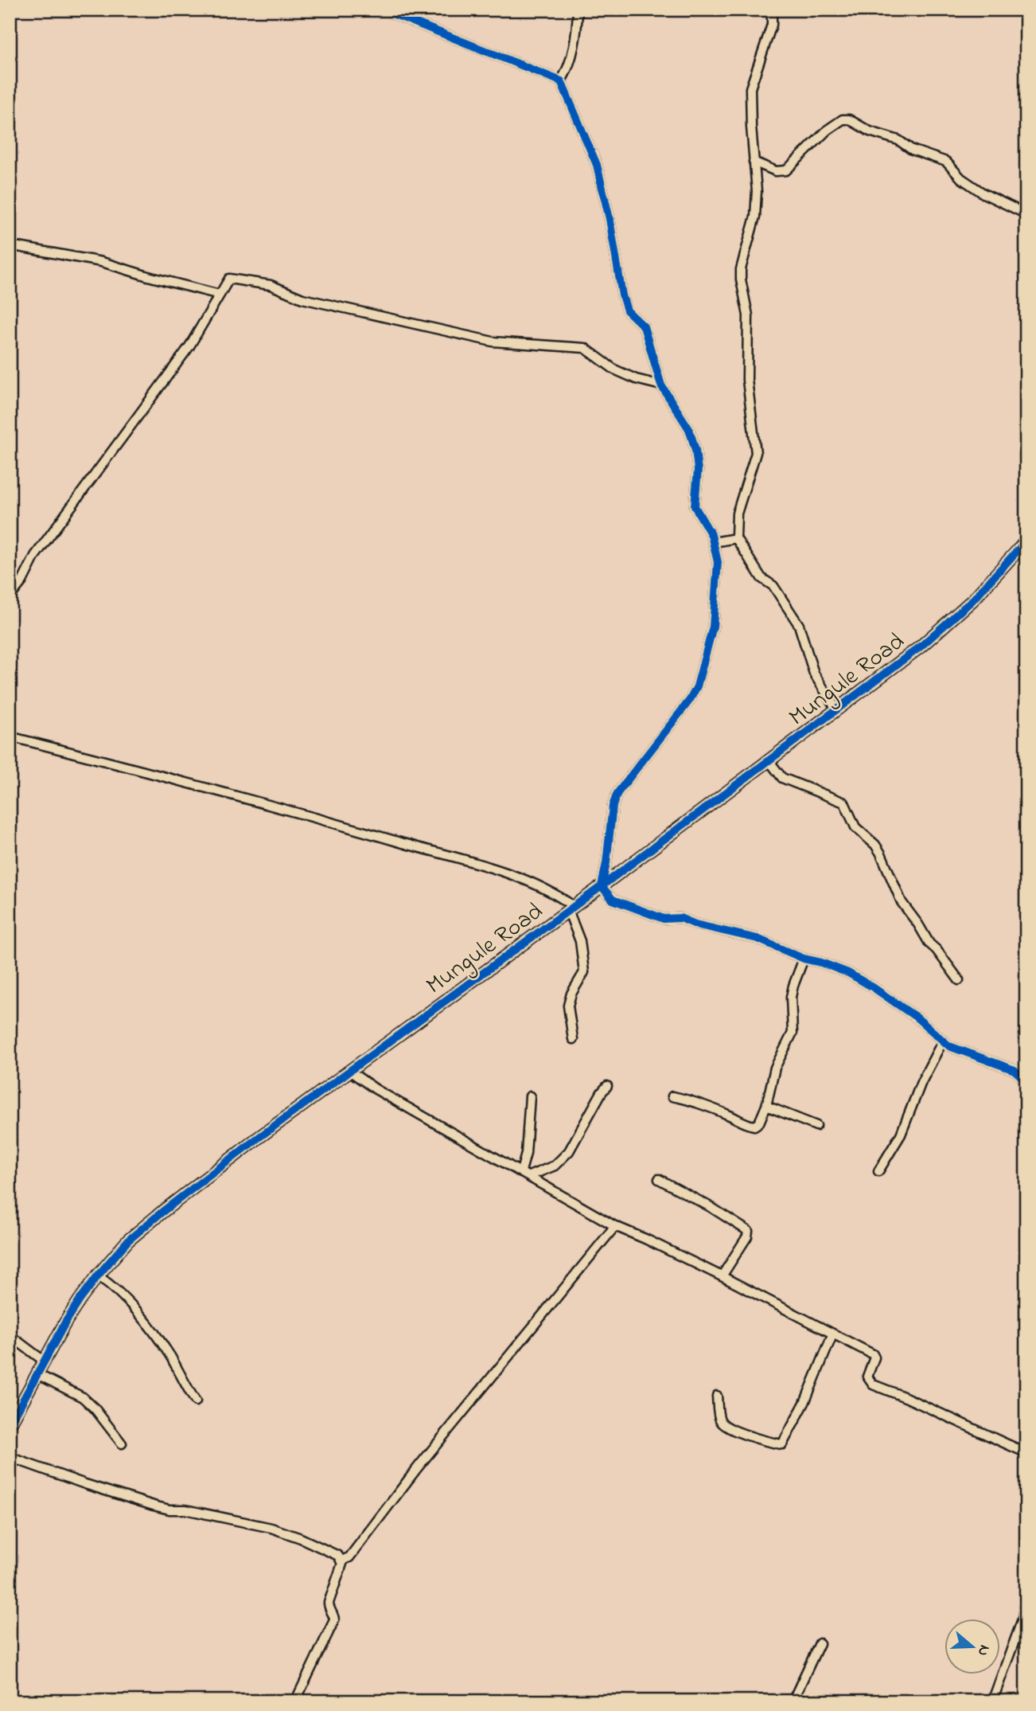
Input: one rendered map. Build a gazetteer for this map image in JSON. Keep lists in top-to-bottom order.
{
  "streets": {
    "street": ["Mungule Road"]
  },
  "north": "right"
}
